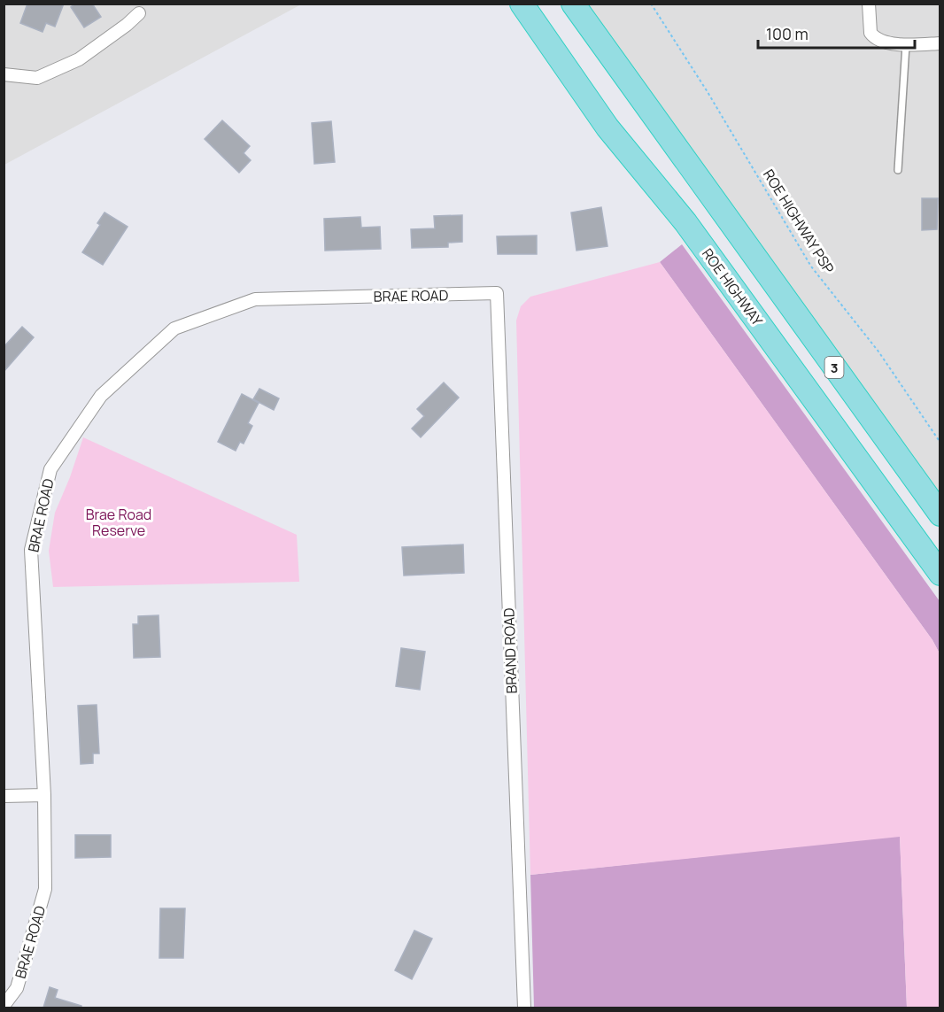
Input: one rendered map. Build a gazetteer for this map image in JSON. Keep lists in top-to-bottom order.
{
  "streets": {
    "highway": ["ROE HIGHWAY", "3"],
    "street": ["BRAE ROAD", "BRAND ROAD"],
    "path": ["ROE HIGHWAY PSP"]
  },
  "crossings": [
    ["BRAE ROAD", "BRAND ROAD"]
  ],
  "parks": ["Brae Road Reserve"],
  "scale_bar": "100 m"
}
